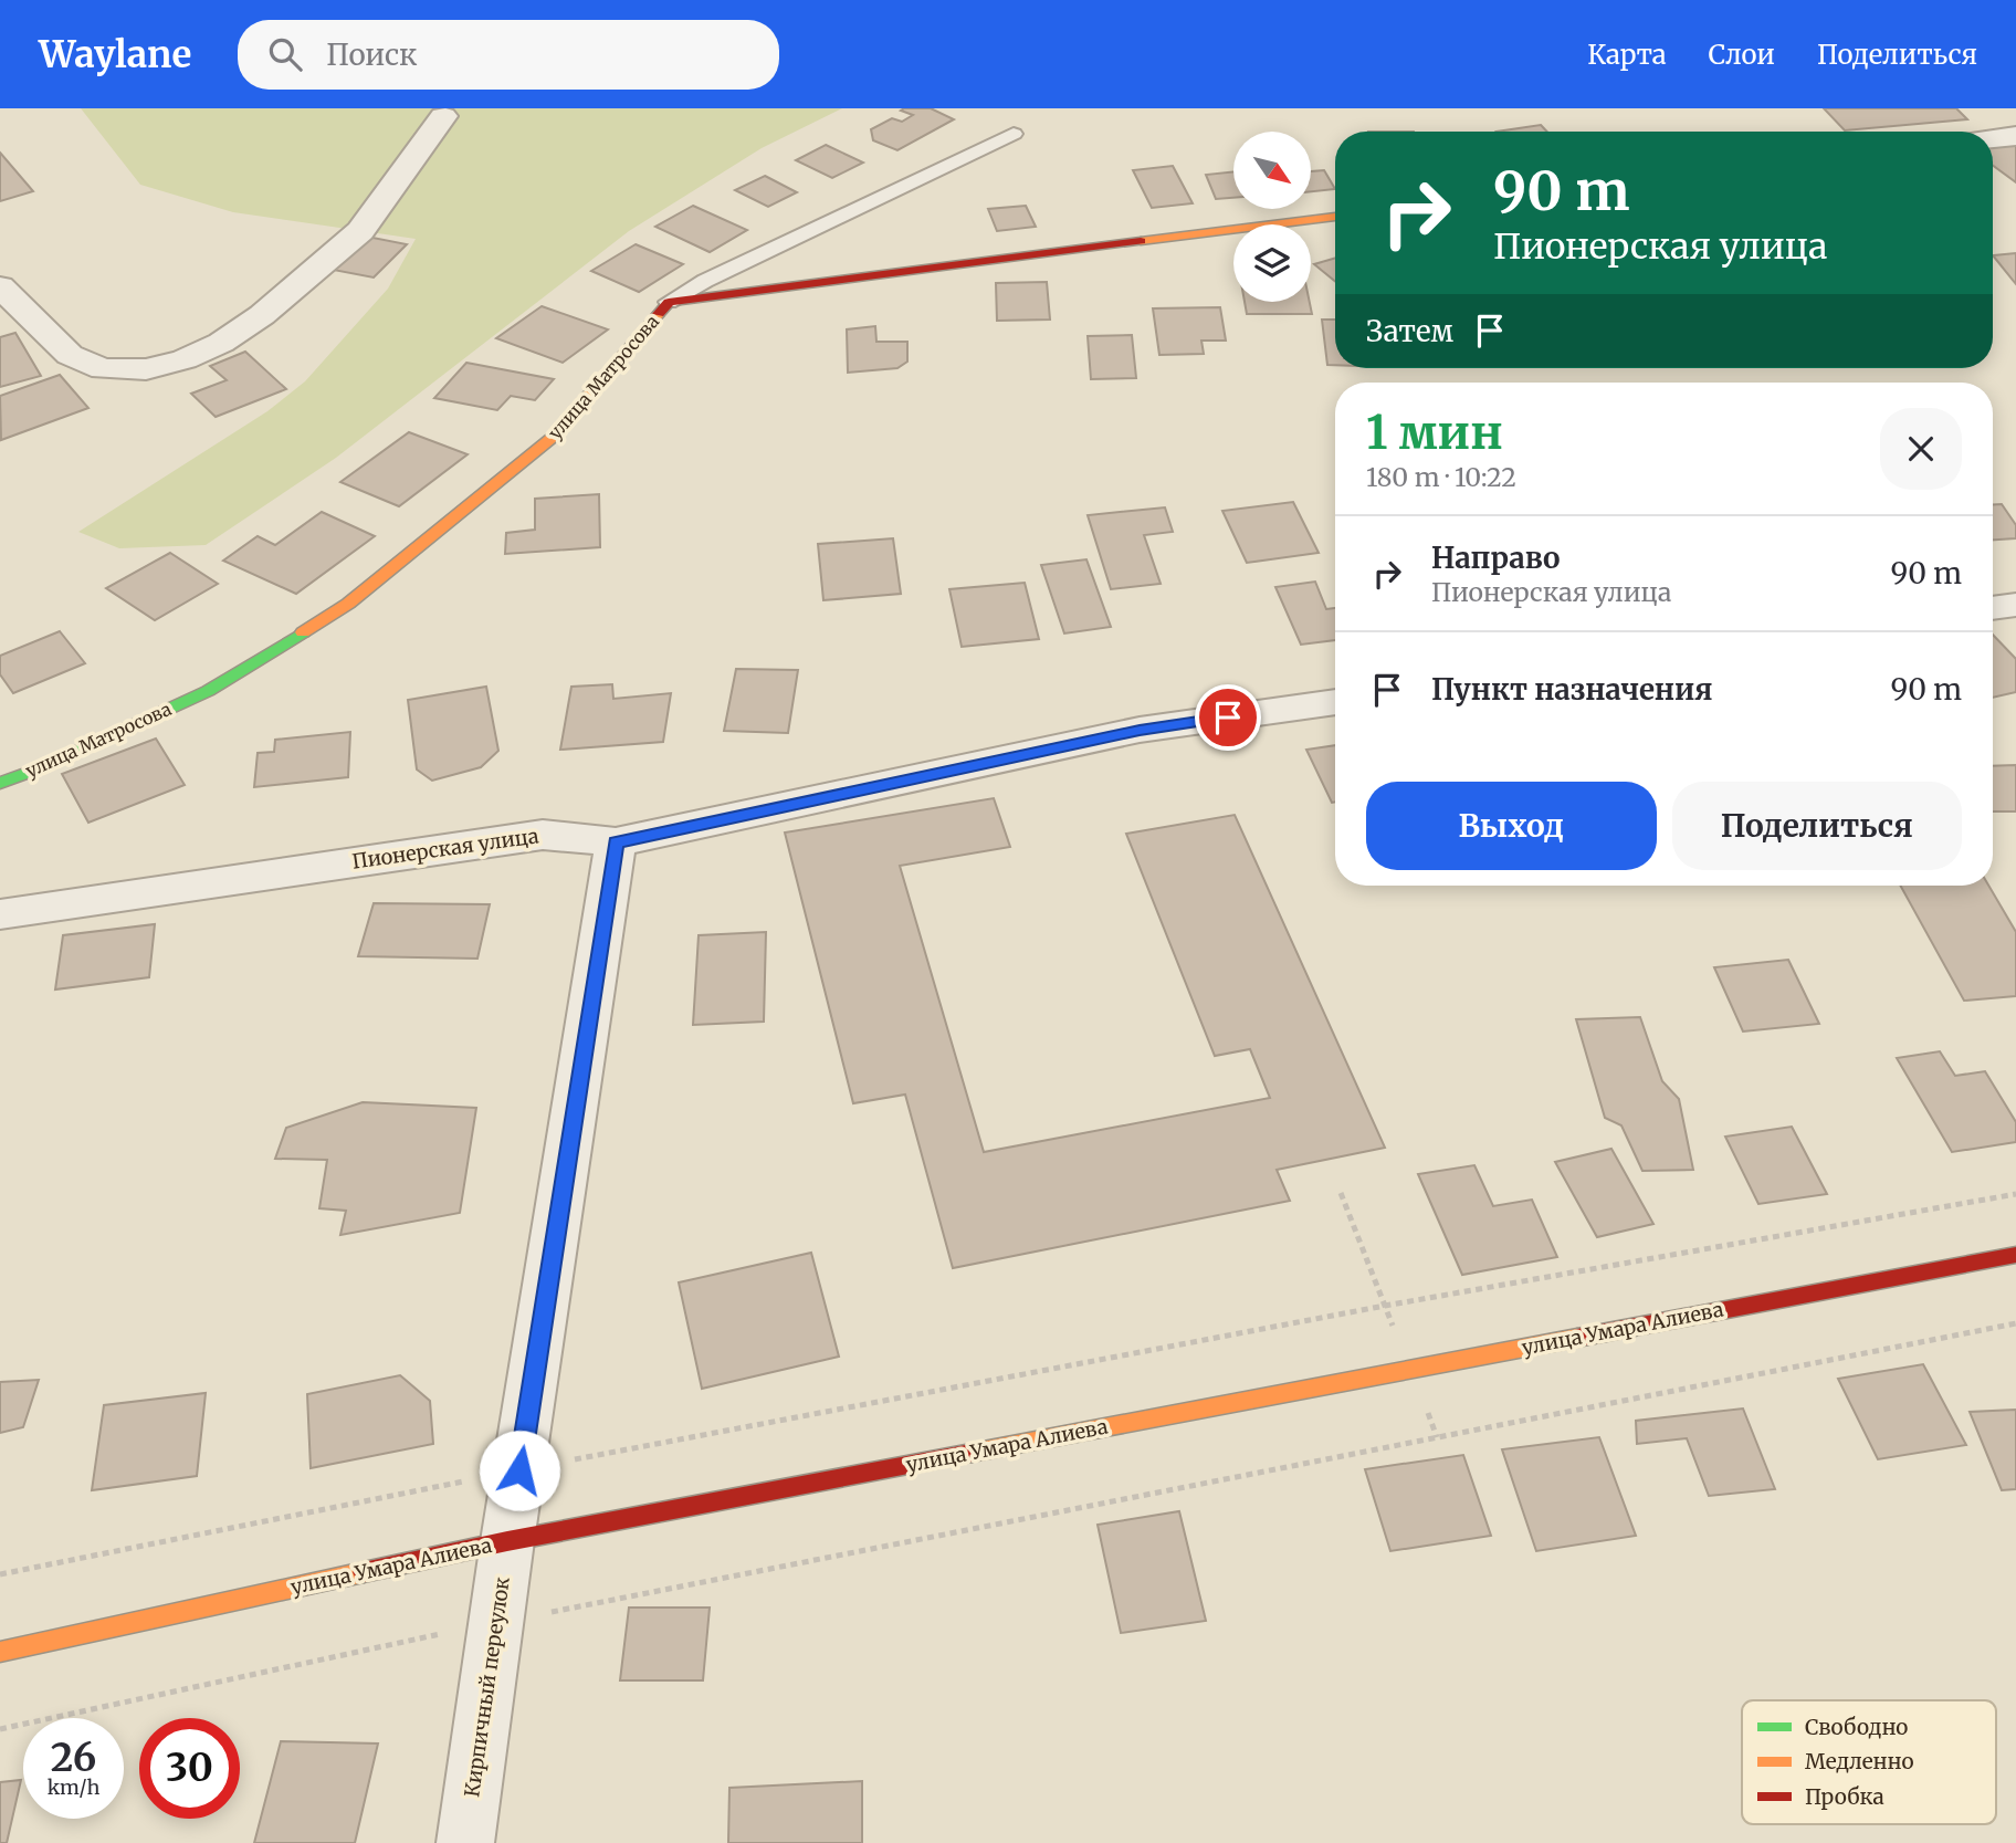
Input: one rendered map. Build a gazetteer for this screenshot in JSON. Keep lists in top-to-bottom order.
{
  "streets": {
    "street": [
      "улица Матросова",
      "Пионерская улица",
      "улица Умара Алиева",
      "Кирпичный переулок"
    ]
  },
  "crossings": [
    ["Пионерская улица", "Кирпичный переулок"],
    ["улица Умара Алиева", "Кирпичный переулок"]
  ],
  "legend": ["Свободно", "Медленно", "Пробка"],
  "north": "bottom right",
  "page": {
    "header": "Waylane",
    "search": "Поиск",
    "nav": ["Карта", "Слои", "Поделиться"],
    "turn": ["90 m", "Пионерская улица"],
    "then": "Затем",
    "heading": ["1 мин", "180 m · 10:22"],
    "list": [
      {
        "name": "Направо",
        "note": "Пионерская улица",
        "value": "90 m"
      },
      {
        "name": "Пункт назначения",
        "value": "90 m"
      }
    ],
    "buttons": ["Выход", "Поделиться"],
    "speed": "26 km/h",
    "limit": "30"
  }
}
